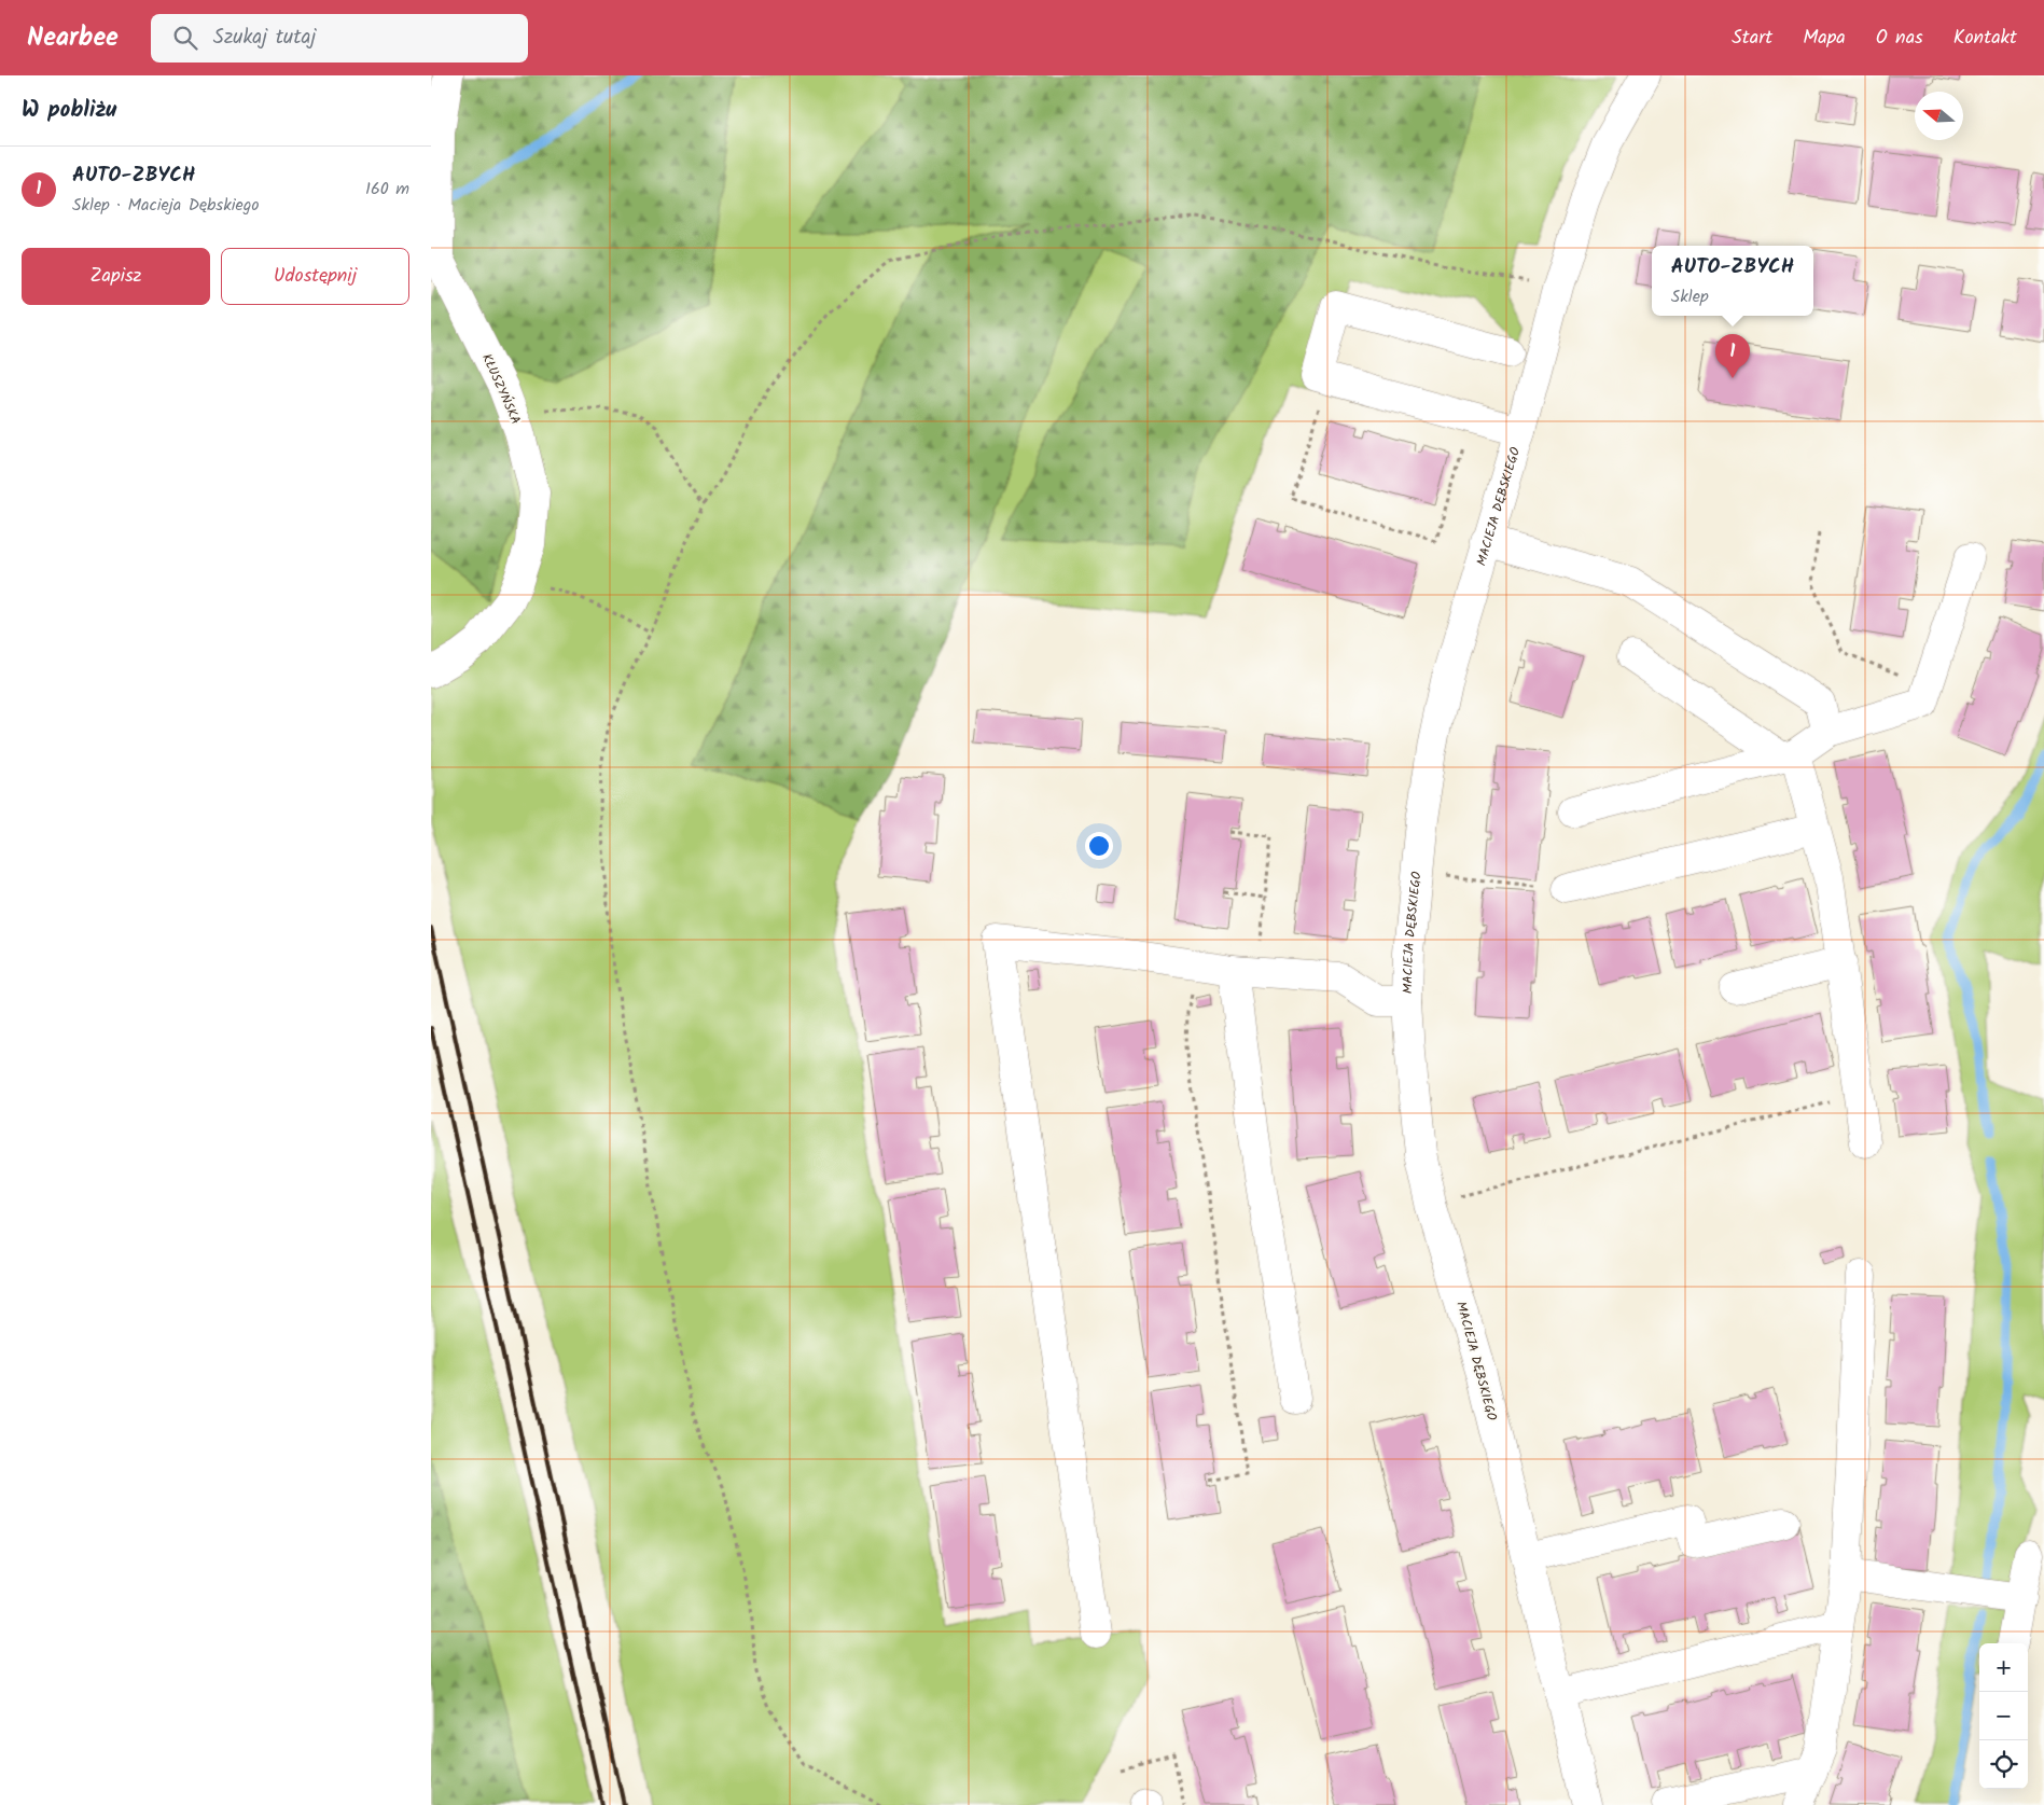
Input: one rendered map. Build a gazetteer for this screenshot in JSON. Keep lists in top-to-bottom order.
{
  "streets": {
    "street": ["KŁUSZYŃSKA", "MACIEJA DĘBSKIEGO"]
  },
  "north": "left",
  "page": {
    "header": "Nearbee",
    "search": "Szukaj tutaj",
    "nav": [
      "Start",
      "Mapa",
      "O nas",
      "Kontakt"
    ],
    "heading": "W pobliżu",
    "list": [
      {
        "mark": "1",
        "name": "AUTO-ZBYCH",
        "note": "Sklep · Macieja Dębskiego",
        "value": "160 m"
      }
    ],
    "buttons": ["Zapisz", "Udostępnij"],
    "popup": ["AUTO-ZBYCH", "Sklep"],
    "pins": "1",
    "map_buttons": ["+", "−"]
  }
}
